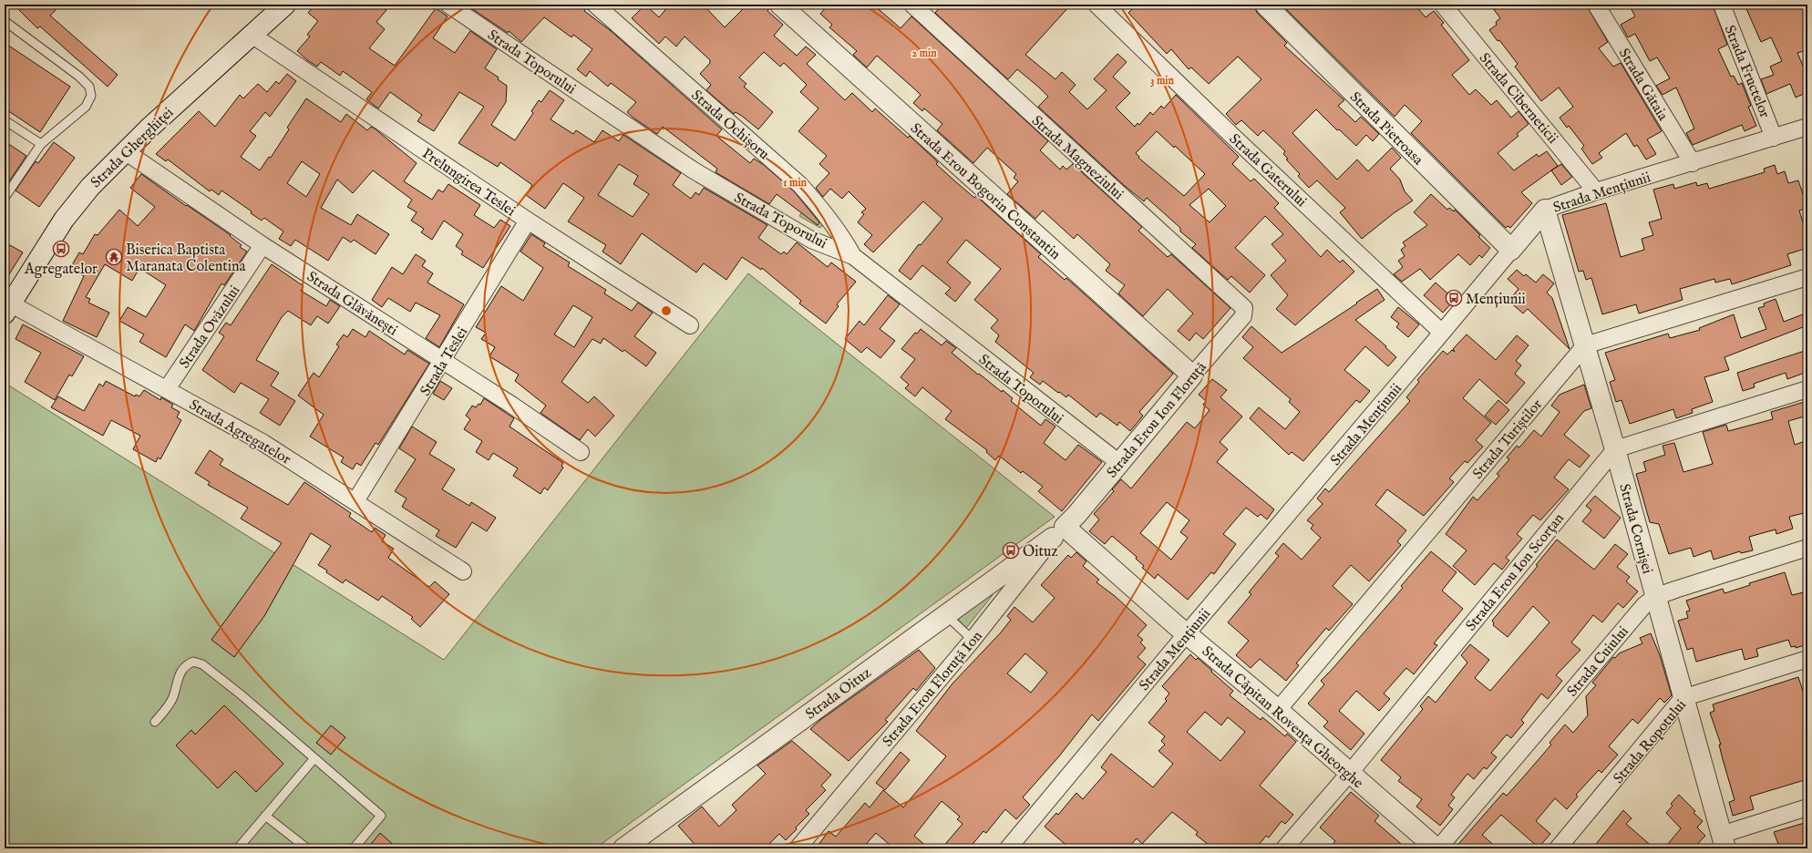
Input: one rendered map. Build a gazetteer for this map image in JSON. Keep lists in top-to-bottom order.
{
  "streets": {
    "street": [
      "Strada Toporului",
      "Strada Fructelor",
      "Strada Gătaia",
      "Strada Ciberneticii",
      "Strada Ochișoru",
      "Strada Pietroasa",
      "Strada Gherghiței",
      "Strada Magneziului",
      "Strada Gaterului",
      "Prelungirea Teslei",
      "Strada Erou Bogorin Constantin",
      "Strada Mențiunii",
      "Strada Glăvănești",
      "Strada Ovăzului",
      "Strada Teslei",
      "Strada Erou Ion Floruță",
      "Strada Agregatelor",
      "Strada Turiștilor",
      "Strada Cornișei",
      "Strada Erou Ion Scorțan",
      "Strada Cuiului",
      "Strada Erou Floruță Ion",
      "Strada Oituz",
      "Strada Căpitan Rovența Gheorghe",
      "Strada Ropotului"
    ]
  },
  "crossings": [
    ["Strada Toporului", "Strada Ochișoru"],
    ["Strada Toporului", "Strada Erou Ion Floruță"],
    ["Strada Fructelor", "Strada Mențiunii"],
    ["Strada Gătaia", "Strada Mențiunii"],
    ["Strada Ciberneticii", "Strada Mențiunii"],
    ["Strada Pietroasa", "Strada Mențiunii"],
    ["Strada Gherghiței", "Prelungirea Teslei"],
    ["Strada Gherghiței", "Strada Glăvănești"],
    ["Strada Gherghiței", "Strada Agregatelor"],
    ["Strada Magneziului", "Strada Erou Ion Floruță"],
    ["Strada Gaterului", "Strada Mențiunii"],
    ["Prelungirea Teslei", "Strada Teslei"],
    ["Strada Erou Bogorin Constantin", "Strada Erou Ion Floruță"],
    ["Strada Mențiunii", "Strada Cornișei"],
    ["Strada Mențiunii", "Strada Căpitan Rovența Gheorghe"],
    ["Strada Glăvănești", "Strada Ovăzului"],
    ["Strada Glăvănești", "Strada Teslei"],
    ["Strada Ovăzului", "Strada Agregatelor"],
    ["Strada Teslei", "Strada Agregatelor"],
    ["Strada Erou Ion Floruță", "Strada Erou Floruță Ion"],
    ["Strada Erou Ion Floruță", "Strada Oituz"],
    ["Strada Erou Ion Floruță", "Strada Căpitan Rovența Gheorghe"],
    ["Strada Turiștilor", "Strada Cornișei"],
    ["Strada Turiștilor", "Strada Căpitan Rovența Gheorghe"],
    ["Strada Cornișei", "Strada Erou Ion Scorțan"],
    ["Strada Cornișei", "Strada Cuiului"],
    ["Strada Cornișei", "Strada Ropotului"],
    ["Strada Erou Ion Scorțan", "Strada Căpitan Rovența Gheorghe"],
    ["Strada Cuiului", "Strada Căpitan Rovența Gheorghe"],
    ["Strada Erou Floruță Ion", "Strada Oituz"],
    ["Strada Erou Floruță Ion", "Strada Căpitan Rovența Gheorghe"],
    ["Strada Oituz", "Strada Căpitan Rovența Gheorghe"]
  ],
  "places": {
    "bus stop": ["Agregatelor", "Mențiunii", "Oituz"],
    "temple": ["Biserica Baptista Maranata Colentina"]
  },
  "rings": ["2 min", "3 min", "1 min"]
}
